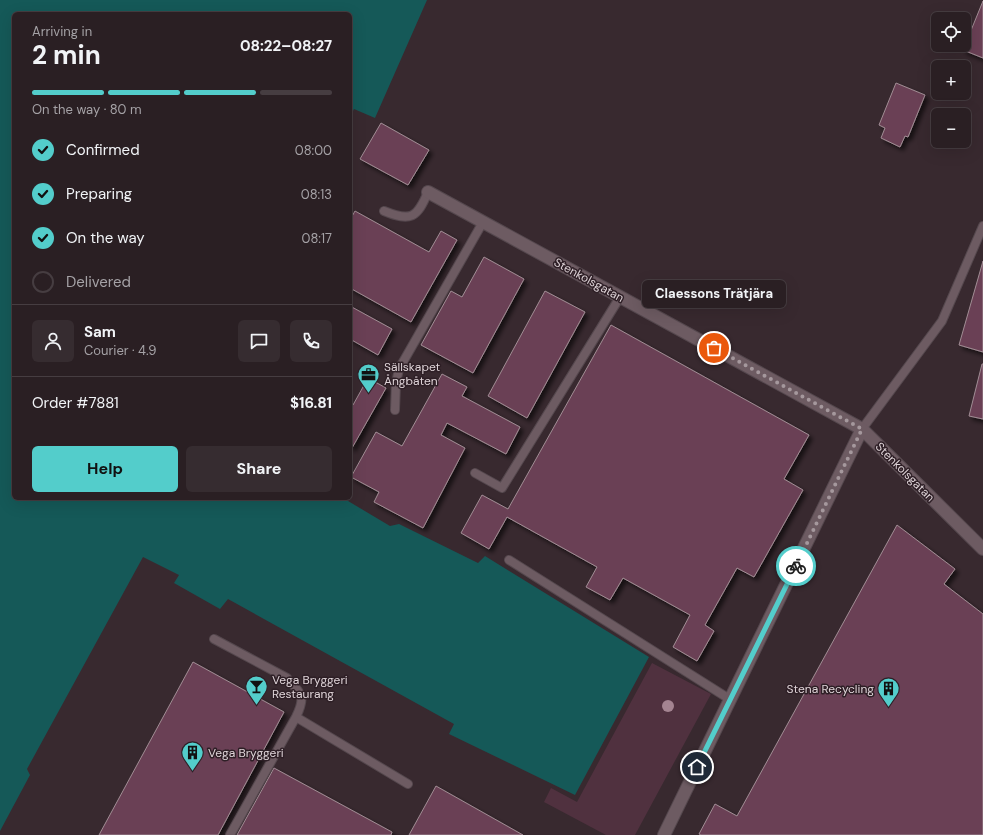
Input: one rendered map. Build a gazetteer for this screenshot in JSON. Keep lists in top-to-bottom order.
{
  "streets": {
    "street": ["Stenkolsgatan"]
  },
  "places": {
    "other": ["Claessons Trätjära"],
    "office": ["Sällskapet Ångbåten"],
    "bar": ["Vega Bryggeri Restaurang"],
    "building": ["Stena Recycling", "Vega Bryggeri"]
  },
  "page": {
    "map_buttons": ["+", "−"],
    "heading": ["2 min", "Arriving in", "08:22–08:27"],
    "panel": [
      "Sam",
      "Courier · 4.9",
      "Order #7881",
      "$16.81"
    ],
    "bar": "On the way · 80 m",
    "list": [
      ["Confirmed", "08:00"],
      ["Preparing", "08:13"],
      ["On the way", "08:17"],
      "Delivered"
    ],
    "bubble": "Claessons Trätjära",
    "buttons": ["Help", "Share"]
  }
}
